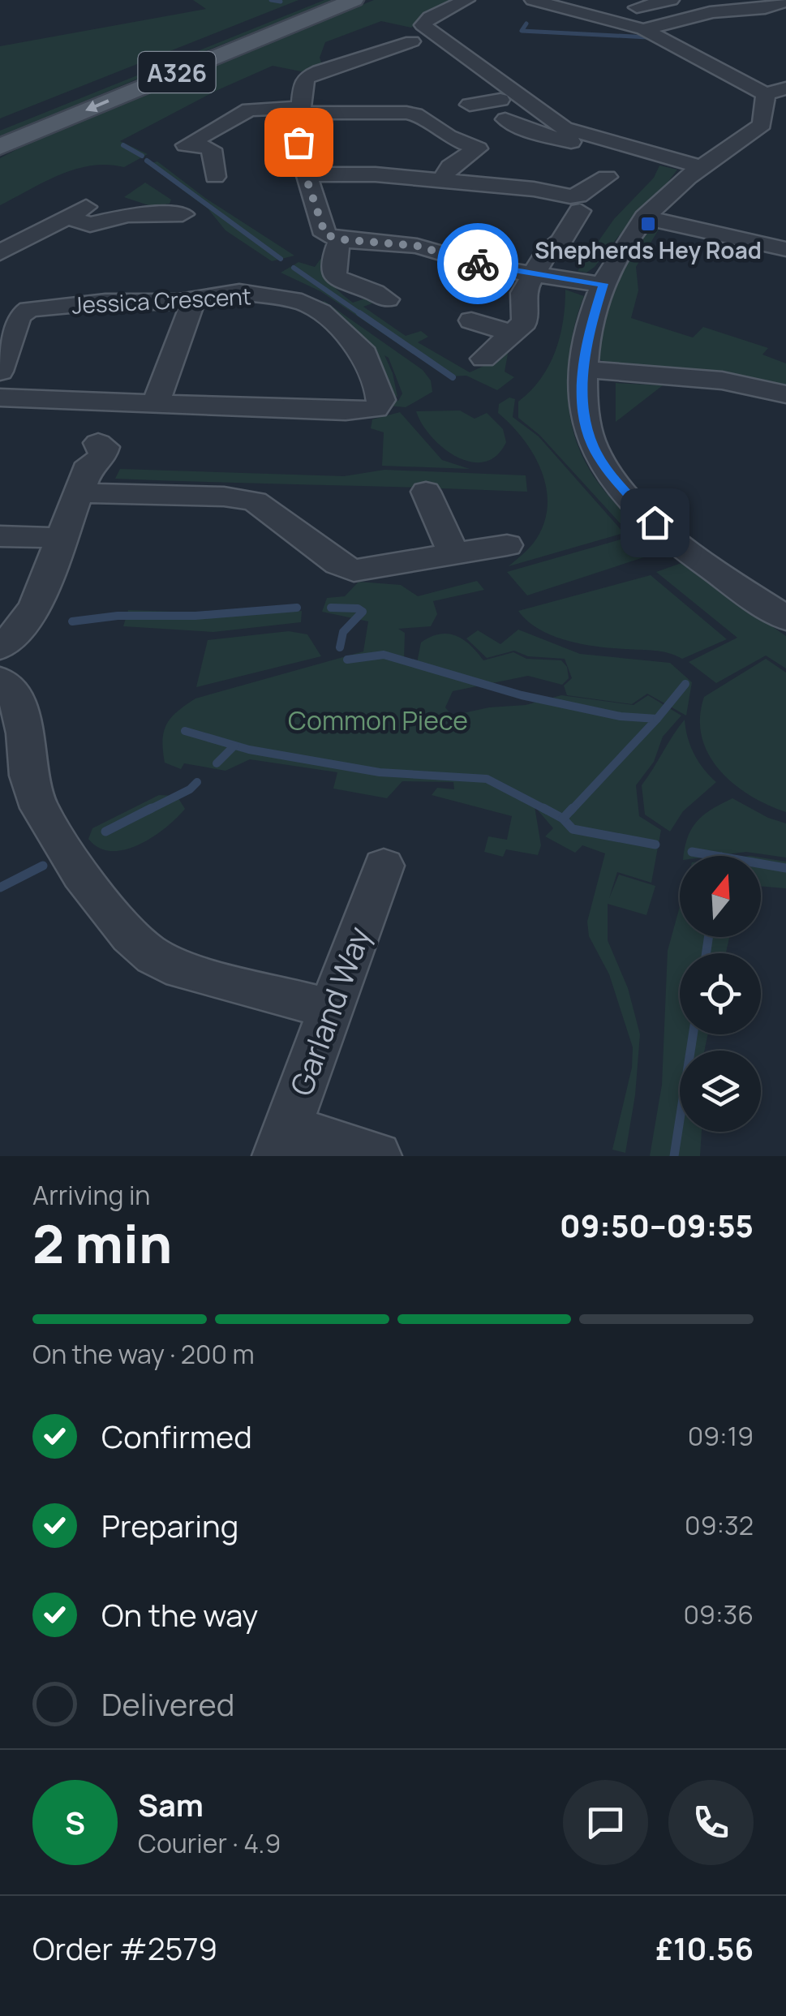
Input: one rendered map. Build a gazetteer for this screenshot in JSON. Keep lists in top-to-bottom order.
{
  "streets": {
    "main road": ["A326"],
    "street": ["Jessica Crescent", "Garland Way"]
  },
  "parks": ["Common Piece"],
  "places": {
    "transit": ["Shepherds Hey Road"]
  },
  "north": "top",
  "page": {
    "heading": ["2 min", "Arriving in", "09:50–09:55"],
    "panel": [
      "Sam",
      "Courier · 4.9",
      "Order #2579",
      "£10.56"
    ],
    "bar": "On the way · 200 m",
    "list": [
      ["Confirmed", "09:19"],
      ["Preparing", "09:32"],
      ["On the way", "09:36"],
      "Delivered"
    ],
    "round": "S"
  }
}
